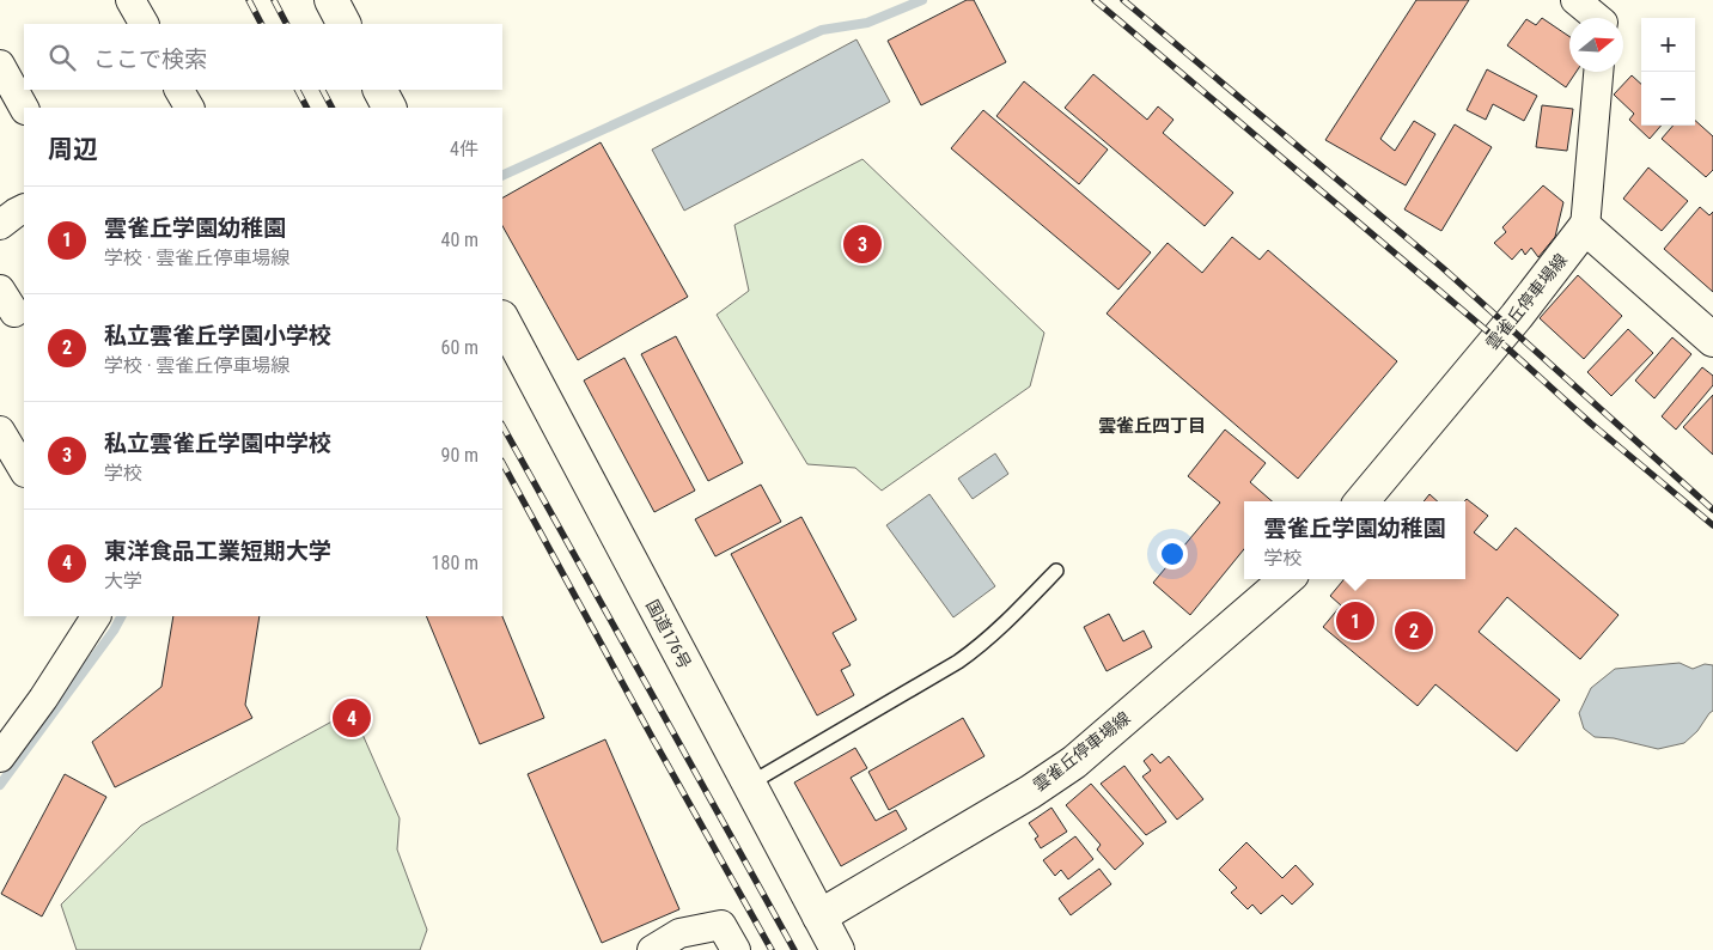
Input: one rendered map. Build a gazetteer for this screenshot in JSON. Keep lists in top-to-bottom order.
{
  "streets": {
    "main road": ["雲雀丘停車場線", "国道176号"]
  },
  "crossings": [
    ["雲雀丘停車場線", "国道176号"]
  ],
  "districts": ["雲雀丘四丁目"],
  "north": "right",
  "page": {
    "map_buttons": ["+", "−"],
    "search": "ここで検索",
    "heading": ["周辺", "4件"],
    "list": [
      {
        "mark": "1",
        "name": "雲雀丘学園幼稚園",
        "note": "学校 · 雲雀丘停車場線",
        "value": "40 m"
      },
      {
        "mark": "2",
        "name": "私立雲雀丘学園小学校",
        "note": "学校 · 雲雀丘停車場線",
        "value": "60 m"
      },
      {
        "mark": "3",
        "name": "私立雲雀丘学園中学校",
        "note": "学校",
        "value": "90 m"
      },
      {
        "mark": "4",
        "name": "東洋食品工業短期大学",
        "note": "大学",
        "value": "180 m"
      }
    ],
    "pins": [
      "3",
      "1",
      "2",
      "4"
    ],
    "popup": ["雲雀丘学園幼稚園", "学校"]
  }
}
